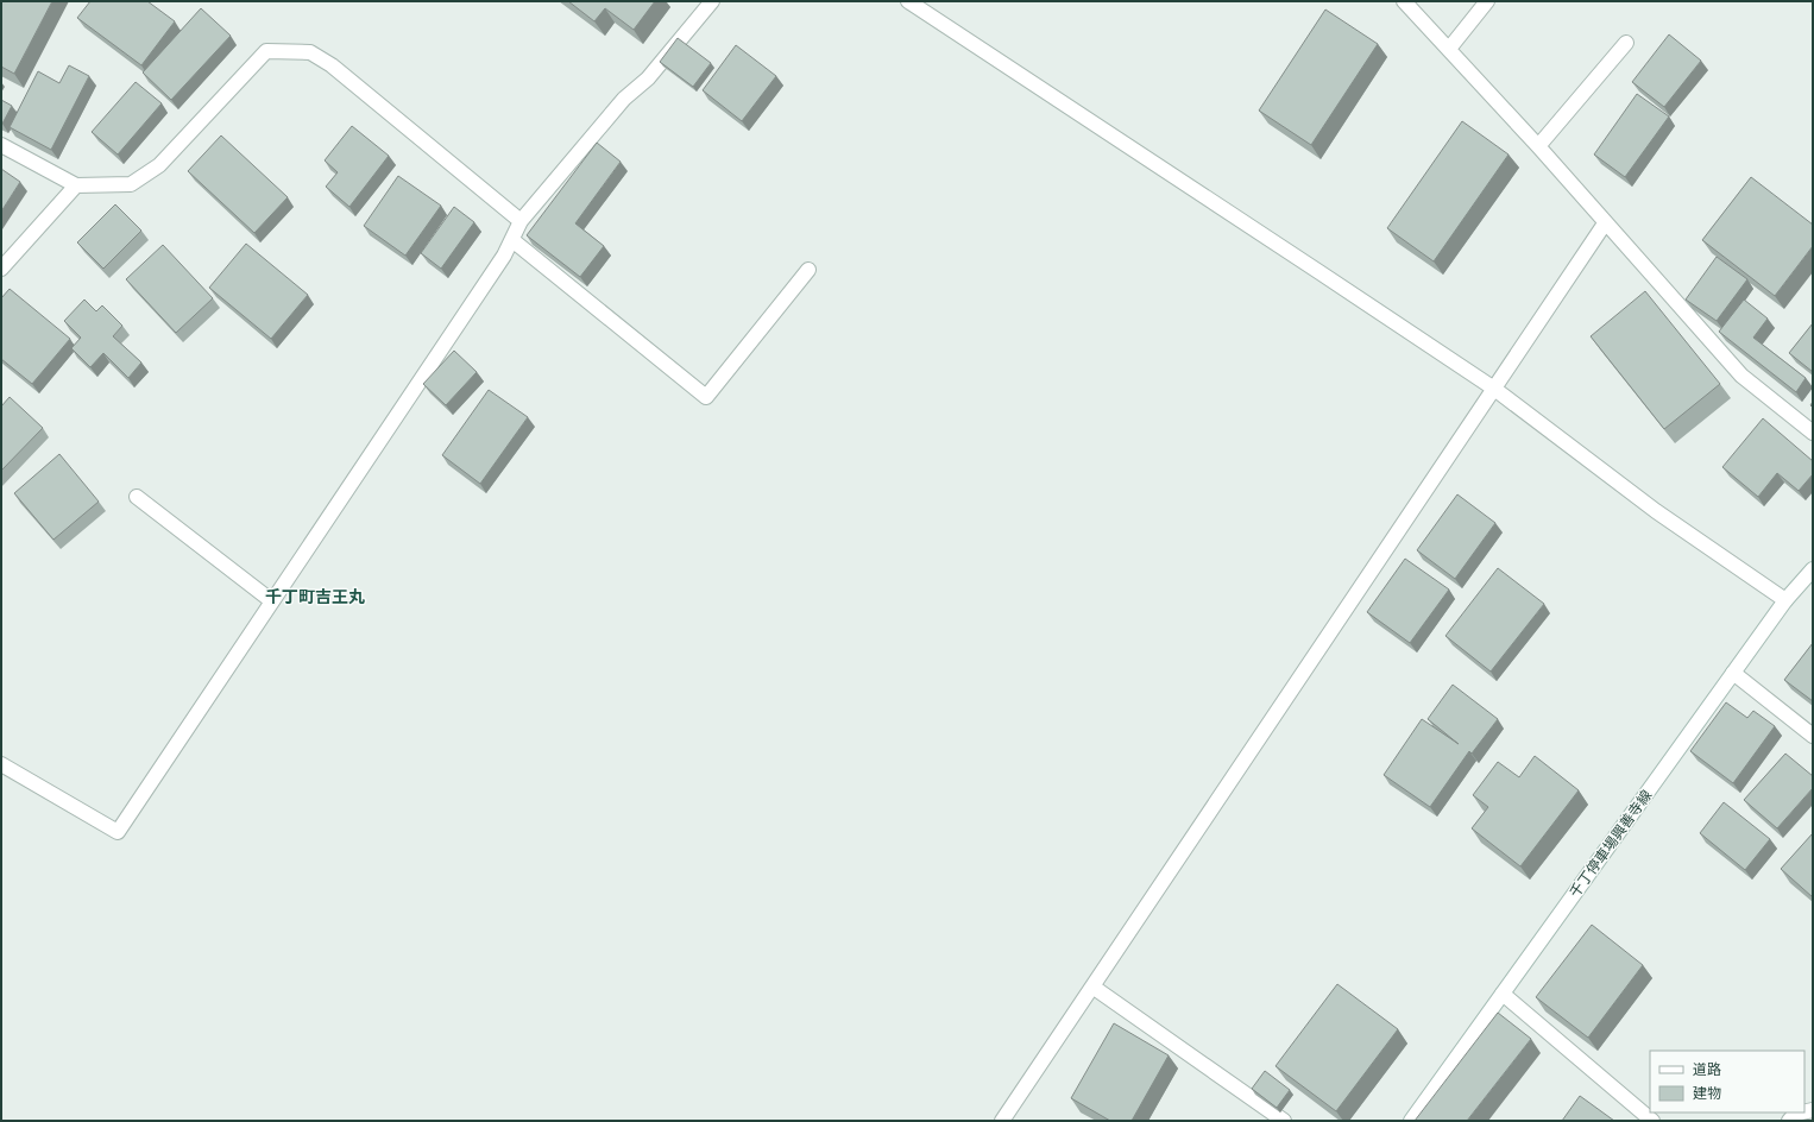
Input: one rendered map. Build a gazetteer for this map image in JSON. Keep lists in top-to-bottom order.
{
  "streets": {
    "street": ["千丁停車場興善寺線"]
  },
  "districts": ["千丁町吉王丸"],
  "legend": ["道路", "建物"]
}
